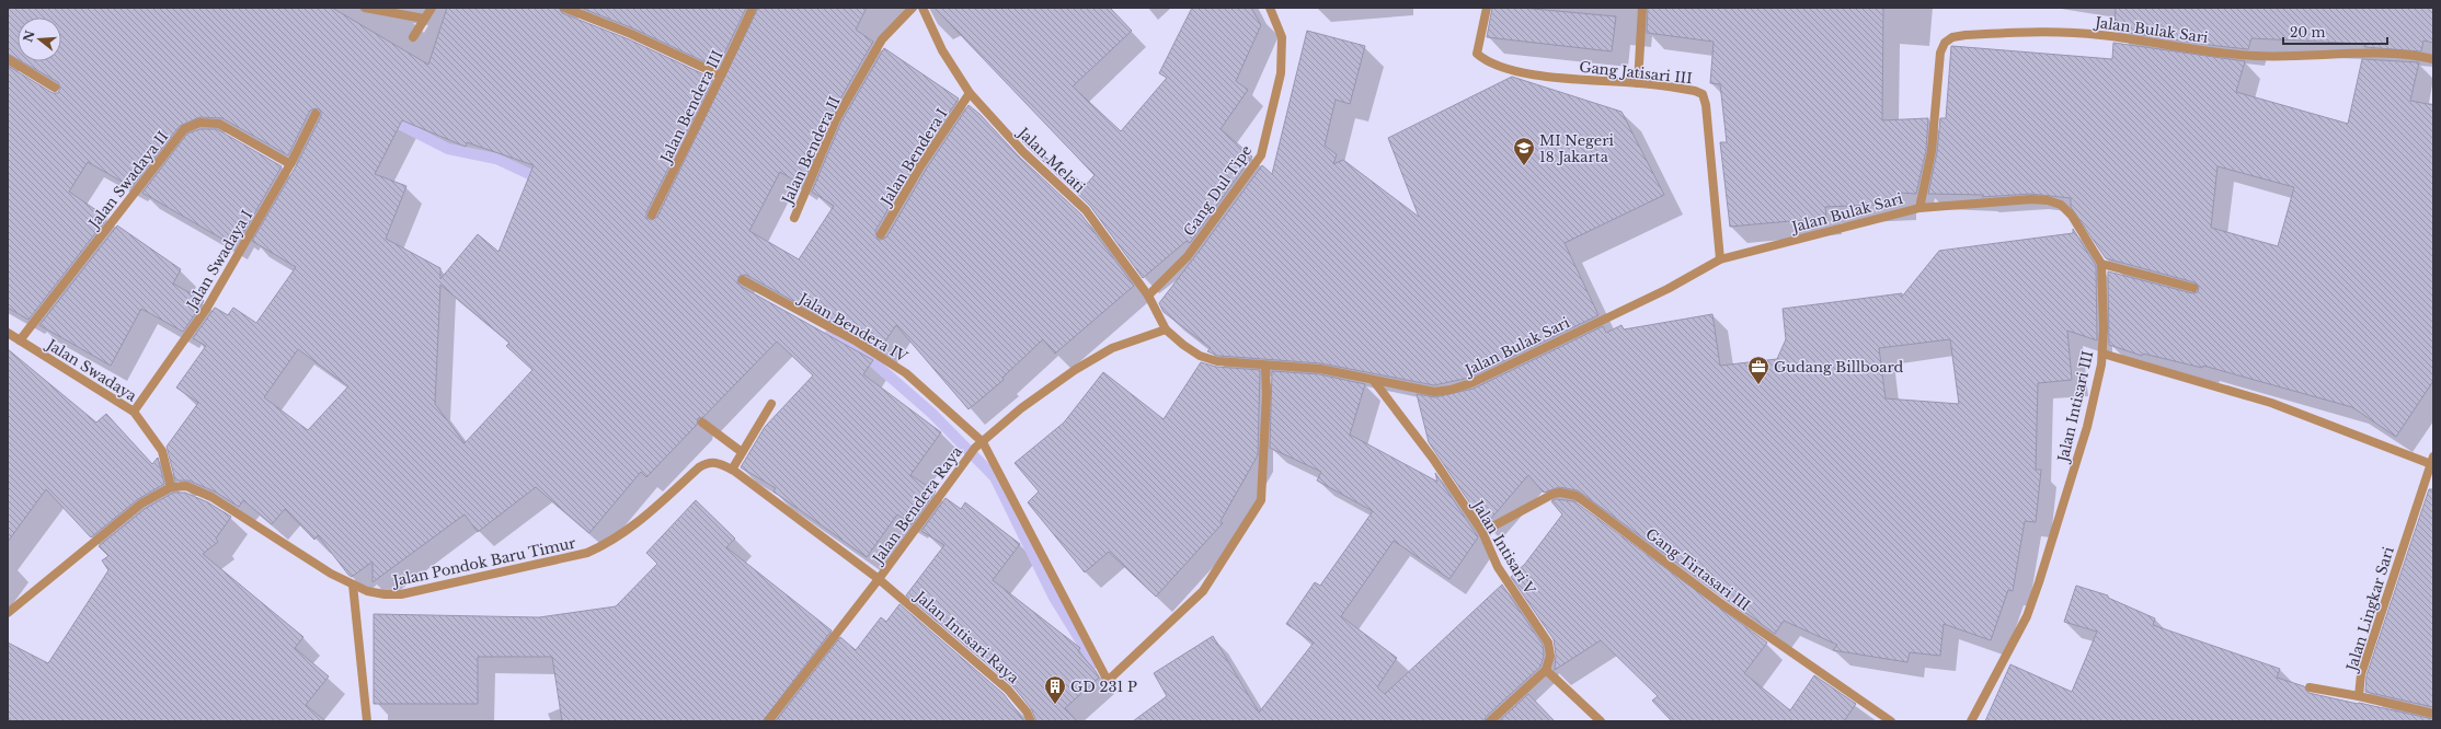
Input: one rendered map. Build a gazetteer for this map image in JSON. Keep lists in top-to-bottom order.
{
  "streets": {
    "street": [
      "Jalan Bulak Sari",
      "Gang Jatisari III",
      "Jalan Bendera III",
      "Jalan Bendera II",
      "Jalan Bendera I",
      "Jalan Melati",
      "Jalan Swadaya II",
      "Gang Dul Tipe",
      "Jalan Swadaya I",
      "Jalan Bendera IV",
      "Jalan Swadaya",
      "Jalan Intisari III",
      "Jalan Bendera Raya",
      "Jalan Intisari V",
      "Jalan Pondok Baru Timur",
      "Gang Tirtasari III",
      "Jalan Lingkar Sari",
      "Jalan Intisari Raya"
    ]
  },
  "crossings": [
    ["Jalan Bulak Sari", "Gang Jatisari III"],
    ["Jalan Bulak Sari", "Jalan Melati"],
    ["Jalan Bulak Sari", "Jalan Bendera IV"],
    ["Jalan Bulak Sari", "Jalan Intisari III"],
    ["Jalan Bulak Sari", "Jalan Bendera Raya"],
    ["Jalan Bulak Sari", "Jalan Intisari V"],
    ["Jalan Bendera I", "Jalan Melati"],
    ["Jalan Melati", "Gang Dul Tipe"],
    ["Jalan Melati", "Jalan Bendera Raya"],
    ["Jalan Swadaya II", "Jalan Swadaya I"],
    ["Jalan Swadaya II", "Jalan Swadaya"],
    ["Jalan Swadaya I", "Jalan Swadaya"],
    ["Jalan Bendera IV", "Jalan Bendera Raya"],
    ["Jalan Swadaya", "Jalan Pondok Baru Timur"],
    ["Jalan Bendera Raya", "Jalan Pondok Baru Timur"],
    ["Jalan Bendera Raya", "Jalan Intisari Raya"],
    ["Jalan Intisari V", "Gang Tirtasari III"]
  ],
  "places": {
    "school or university": ["MI Negeri 18 Jakarta"],
    "office": ["Gudang Billboard"],
    "building": ["GD 231 P"]
  },
  "scale_bar": "20 m",
  "north": "left"
}
